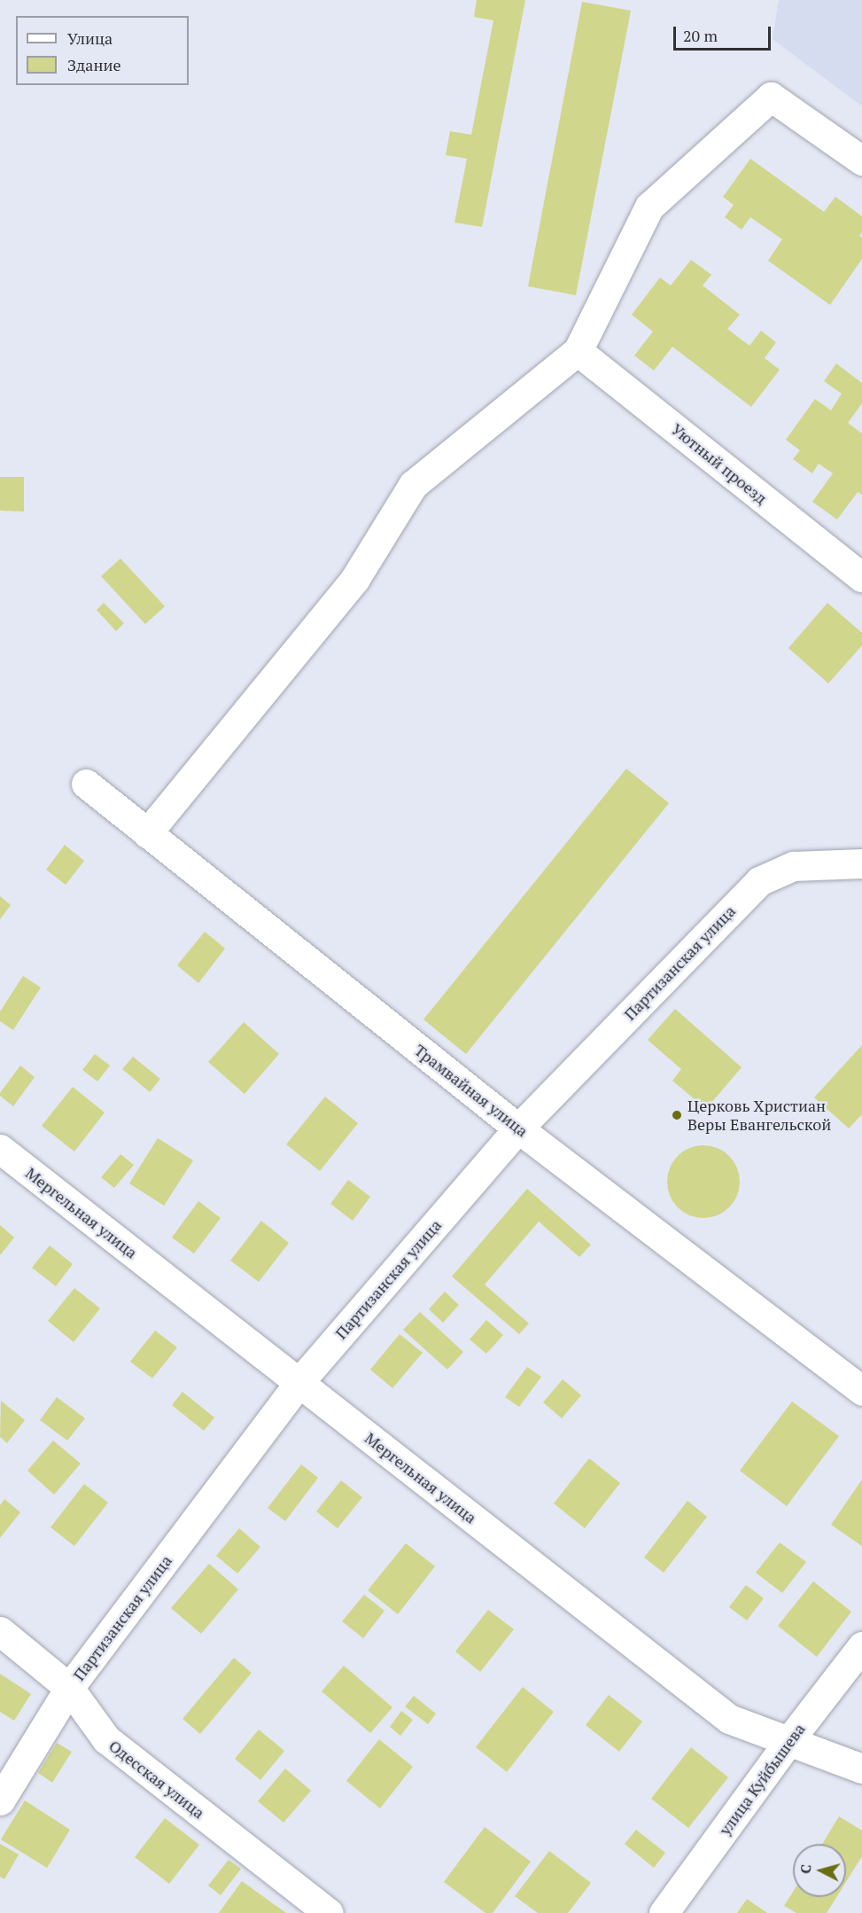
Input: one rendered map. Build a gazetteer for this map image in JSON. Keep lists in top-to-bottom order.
{
  "streets": {
    "street": [
      "Уютный проезд",
      "Партизанская улица",
      "Трамвайная улица",
      "Мергельная улица",
      "Одесская улица",
      "улица Куйбышева"
    ]
  },
  "crossings": [
    ["Партизанская улица", "Трамвайная улица"],
    ["Партизанская улица", "Мергельная улица"],
    ["Партизанская улица", "Одесская улица"],
    ["Мергельная улица", "улица Куйбышева"]
  ],
  "places": ["Церковь Христиан Веры Евангельской"],
  "legend": ["Улица", "Здание"],
  "scale_bar": "20 m",
  "north": "left"
}
